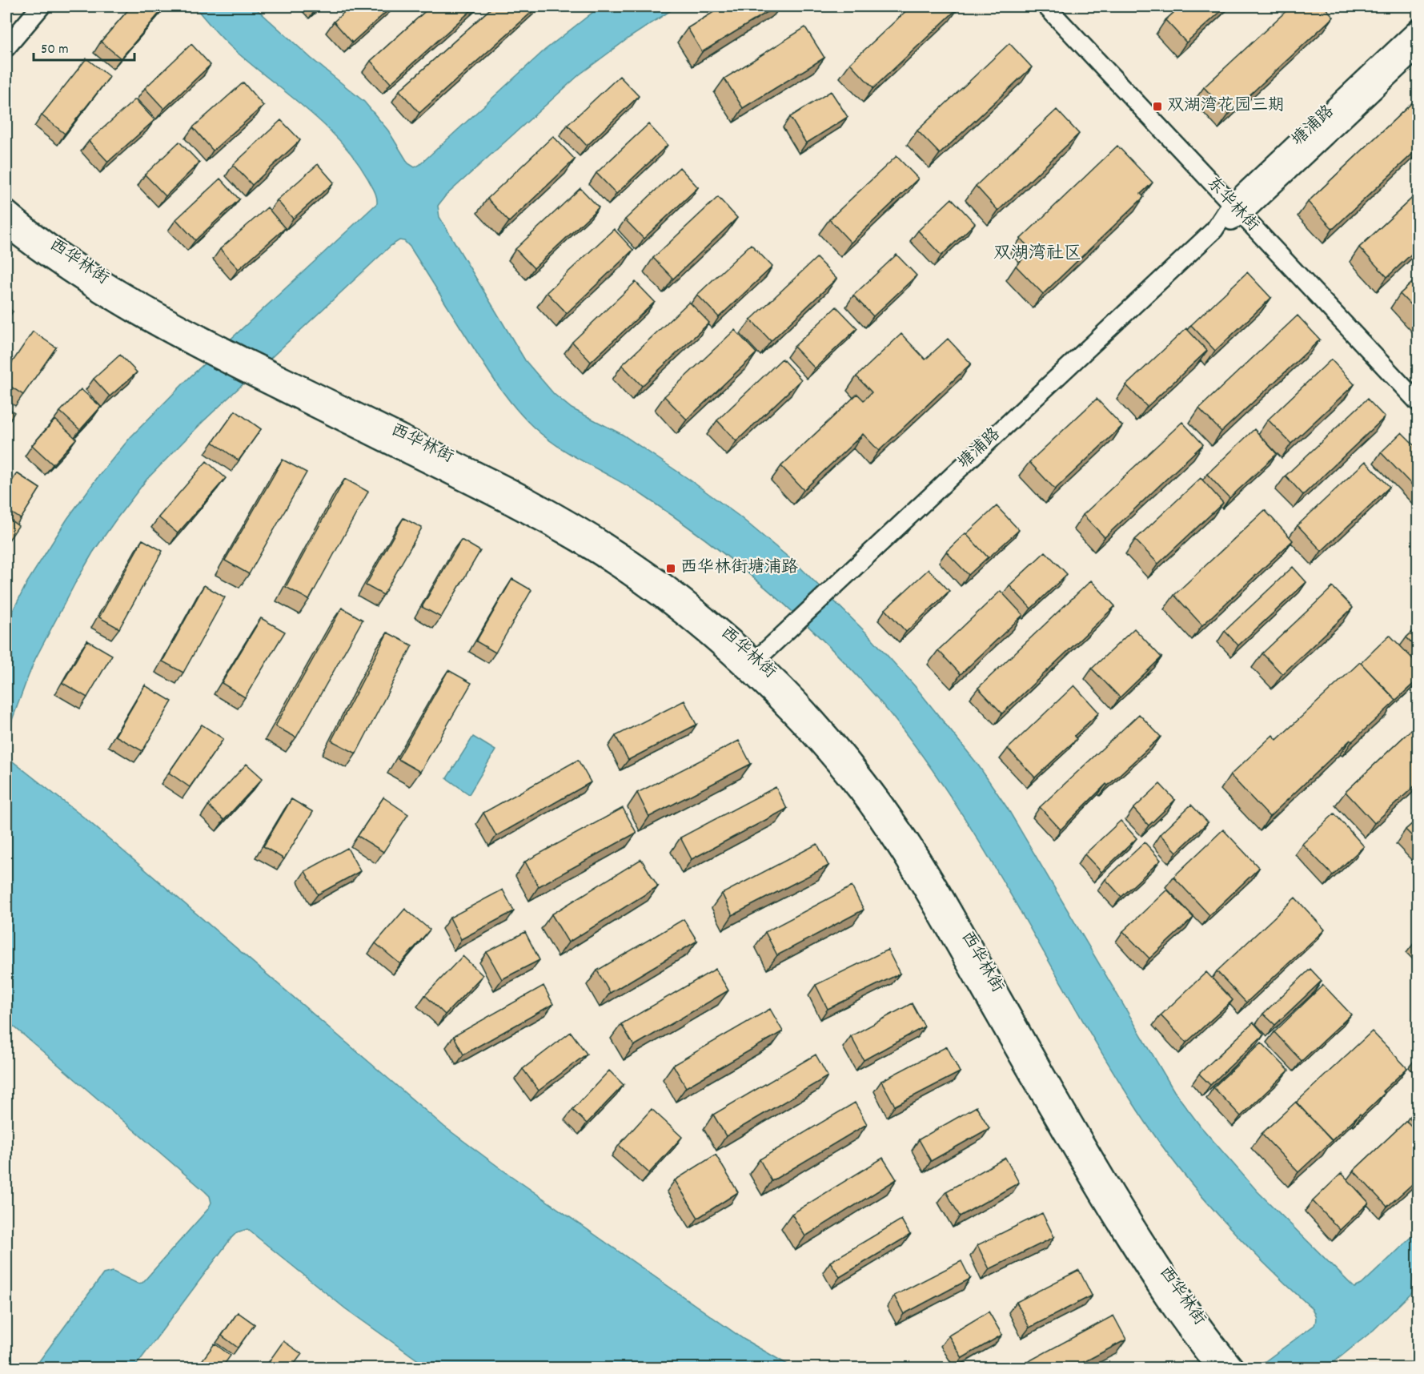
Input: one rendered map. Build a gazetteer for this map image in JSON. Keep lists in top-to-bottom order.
{
  "streets": {
    "main road": ["西华林街"],
    "street": ["塘浦路", "东华林街"]
  },
  "crossings": [
    ["塘浦路", "东华林街"],
    ["塘浦路", "西华林街"]
  ],
  "districts": ["双湖湾社区"],
  "places": {
    "transit": ["双湖湾花园三期", "西华林街塘浦路"]
  },
  "scale_bar": "50 m"
}
